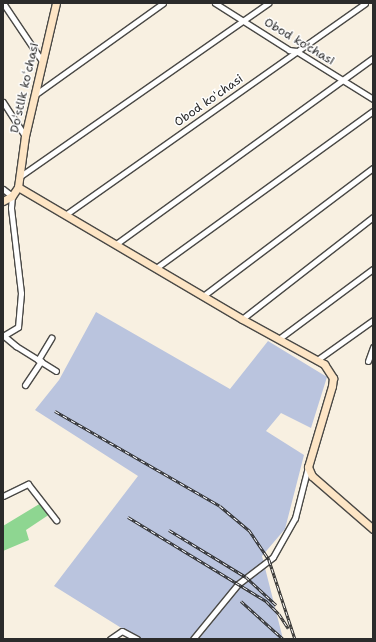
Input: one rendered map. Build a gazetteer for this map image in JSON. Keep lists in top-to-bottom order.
{
  "streets": {
    "street": ["Obod ko'chasi", "Doʻstlik koʻchasi", "Obod koʻchasi"]
  },
  "crossings": [
    ["Obod ko'chasi", "Obod koʻchasi"]
  ]
}
